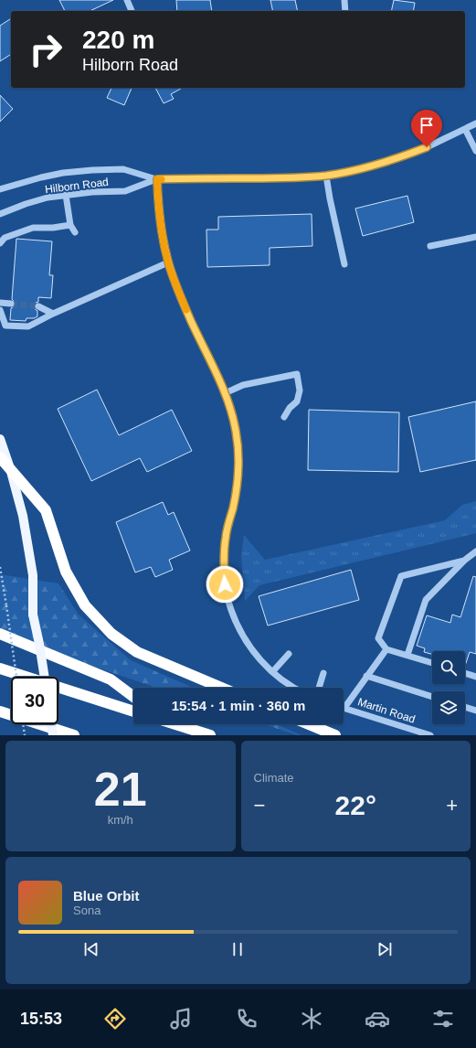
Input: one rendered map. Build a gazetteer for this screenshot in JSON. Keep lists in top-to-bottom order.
{
  "streets": {
    "street": ["Hilborn Road", "Martin Road"]
  },
  "page": {
    "turn": ["220 m", "Hilborn Road"],
    "limit": "30",
    "trip": "15:54 · 1 min · 360 m",
    "tile": [
      ["21", "km/h"],
      "Climate"
    ],
    "heat": ["−", "22°", "+"],
    "song": ["Blue Orbit", "Sona"],
    "tabs": "15:53"
  }
}
